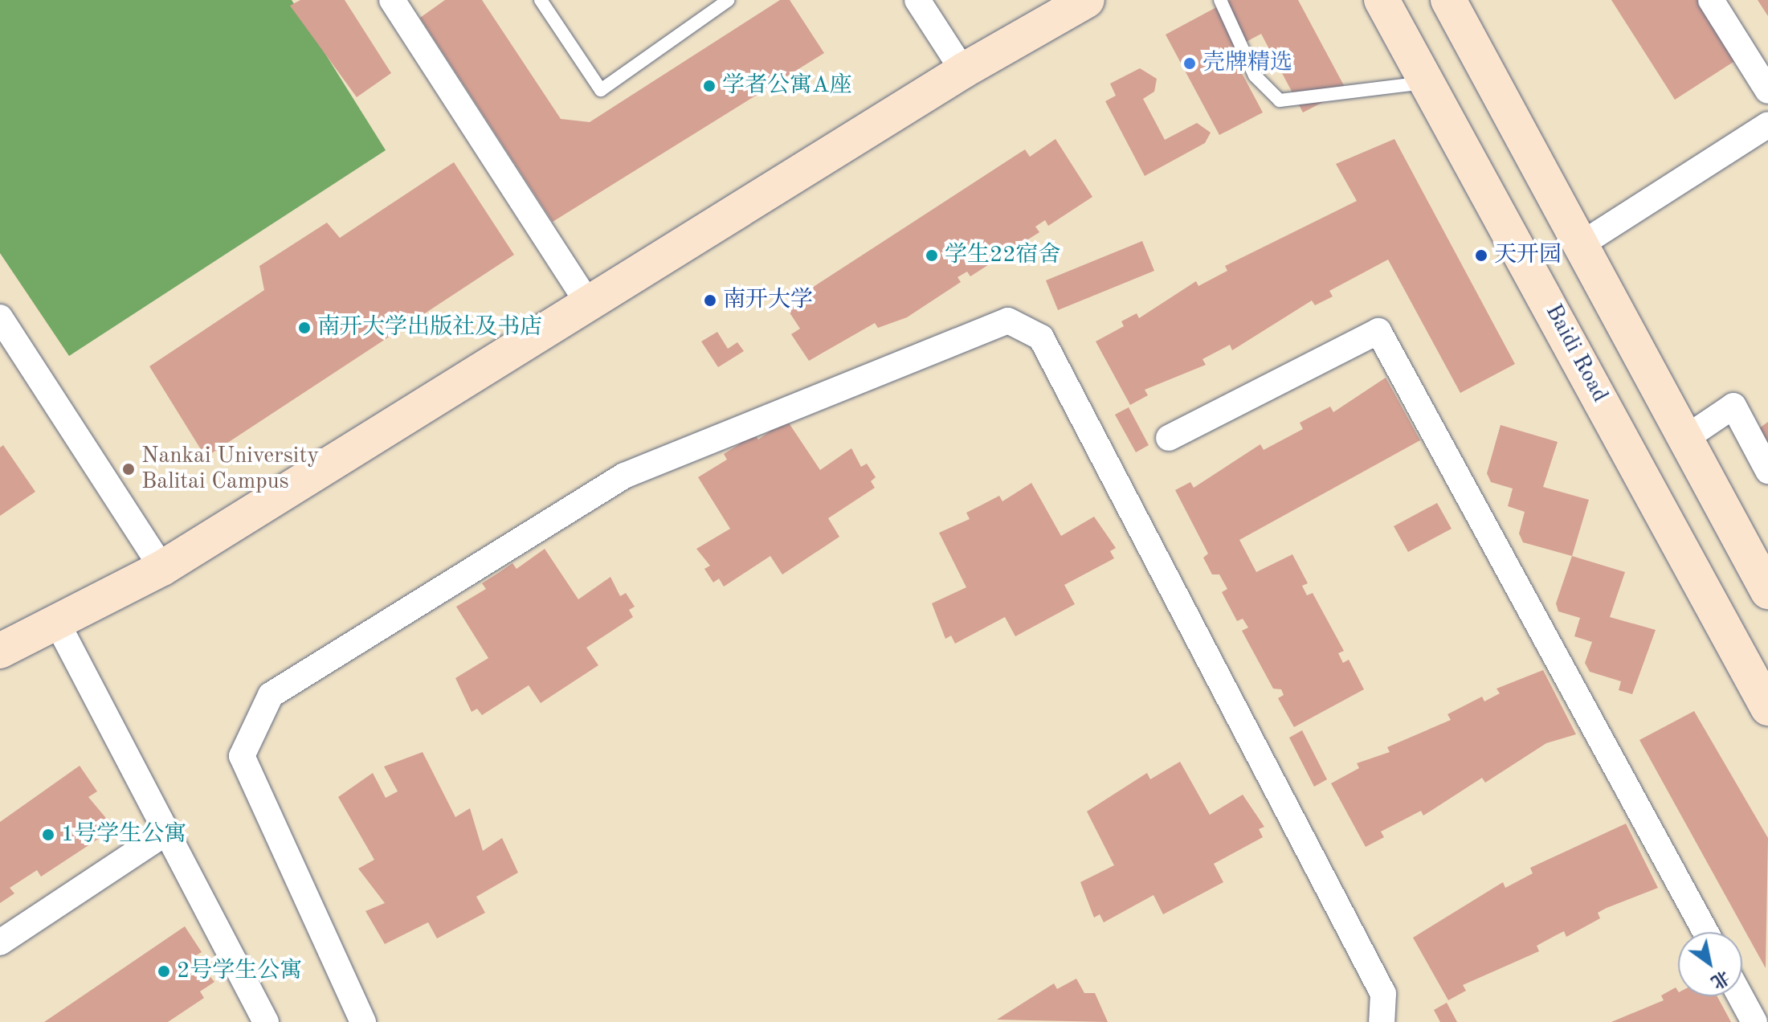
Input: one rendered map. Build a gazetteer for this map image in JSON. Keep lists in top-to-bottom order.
{
  "streets": {
    "main road": ["Baidi Road"]
  },
  "places": [
    "壳牌精选",
    "学者公寓A座",
    "学生22宿舍",
    "天开园",
    "南开大学",
    "南开大学出版社及书店",
    "Nankai University Balitai Campus",
    "1号学生公寓",
    "2号学生公寓"
  ],
  "north": "bottom right"
}
